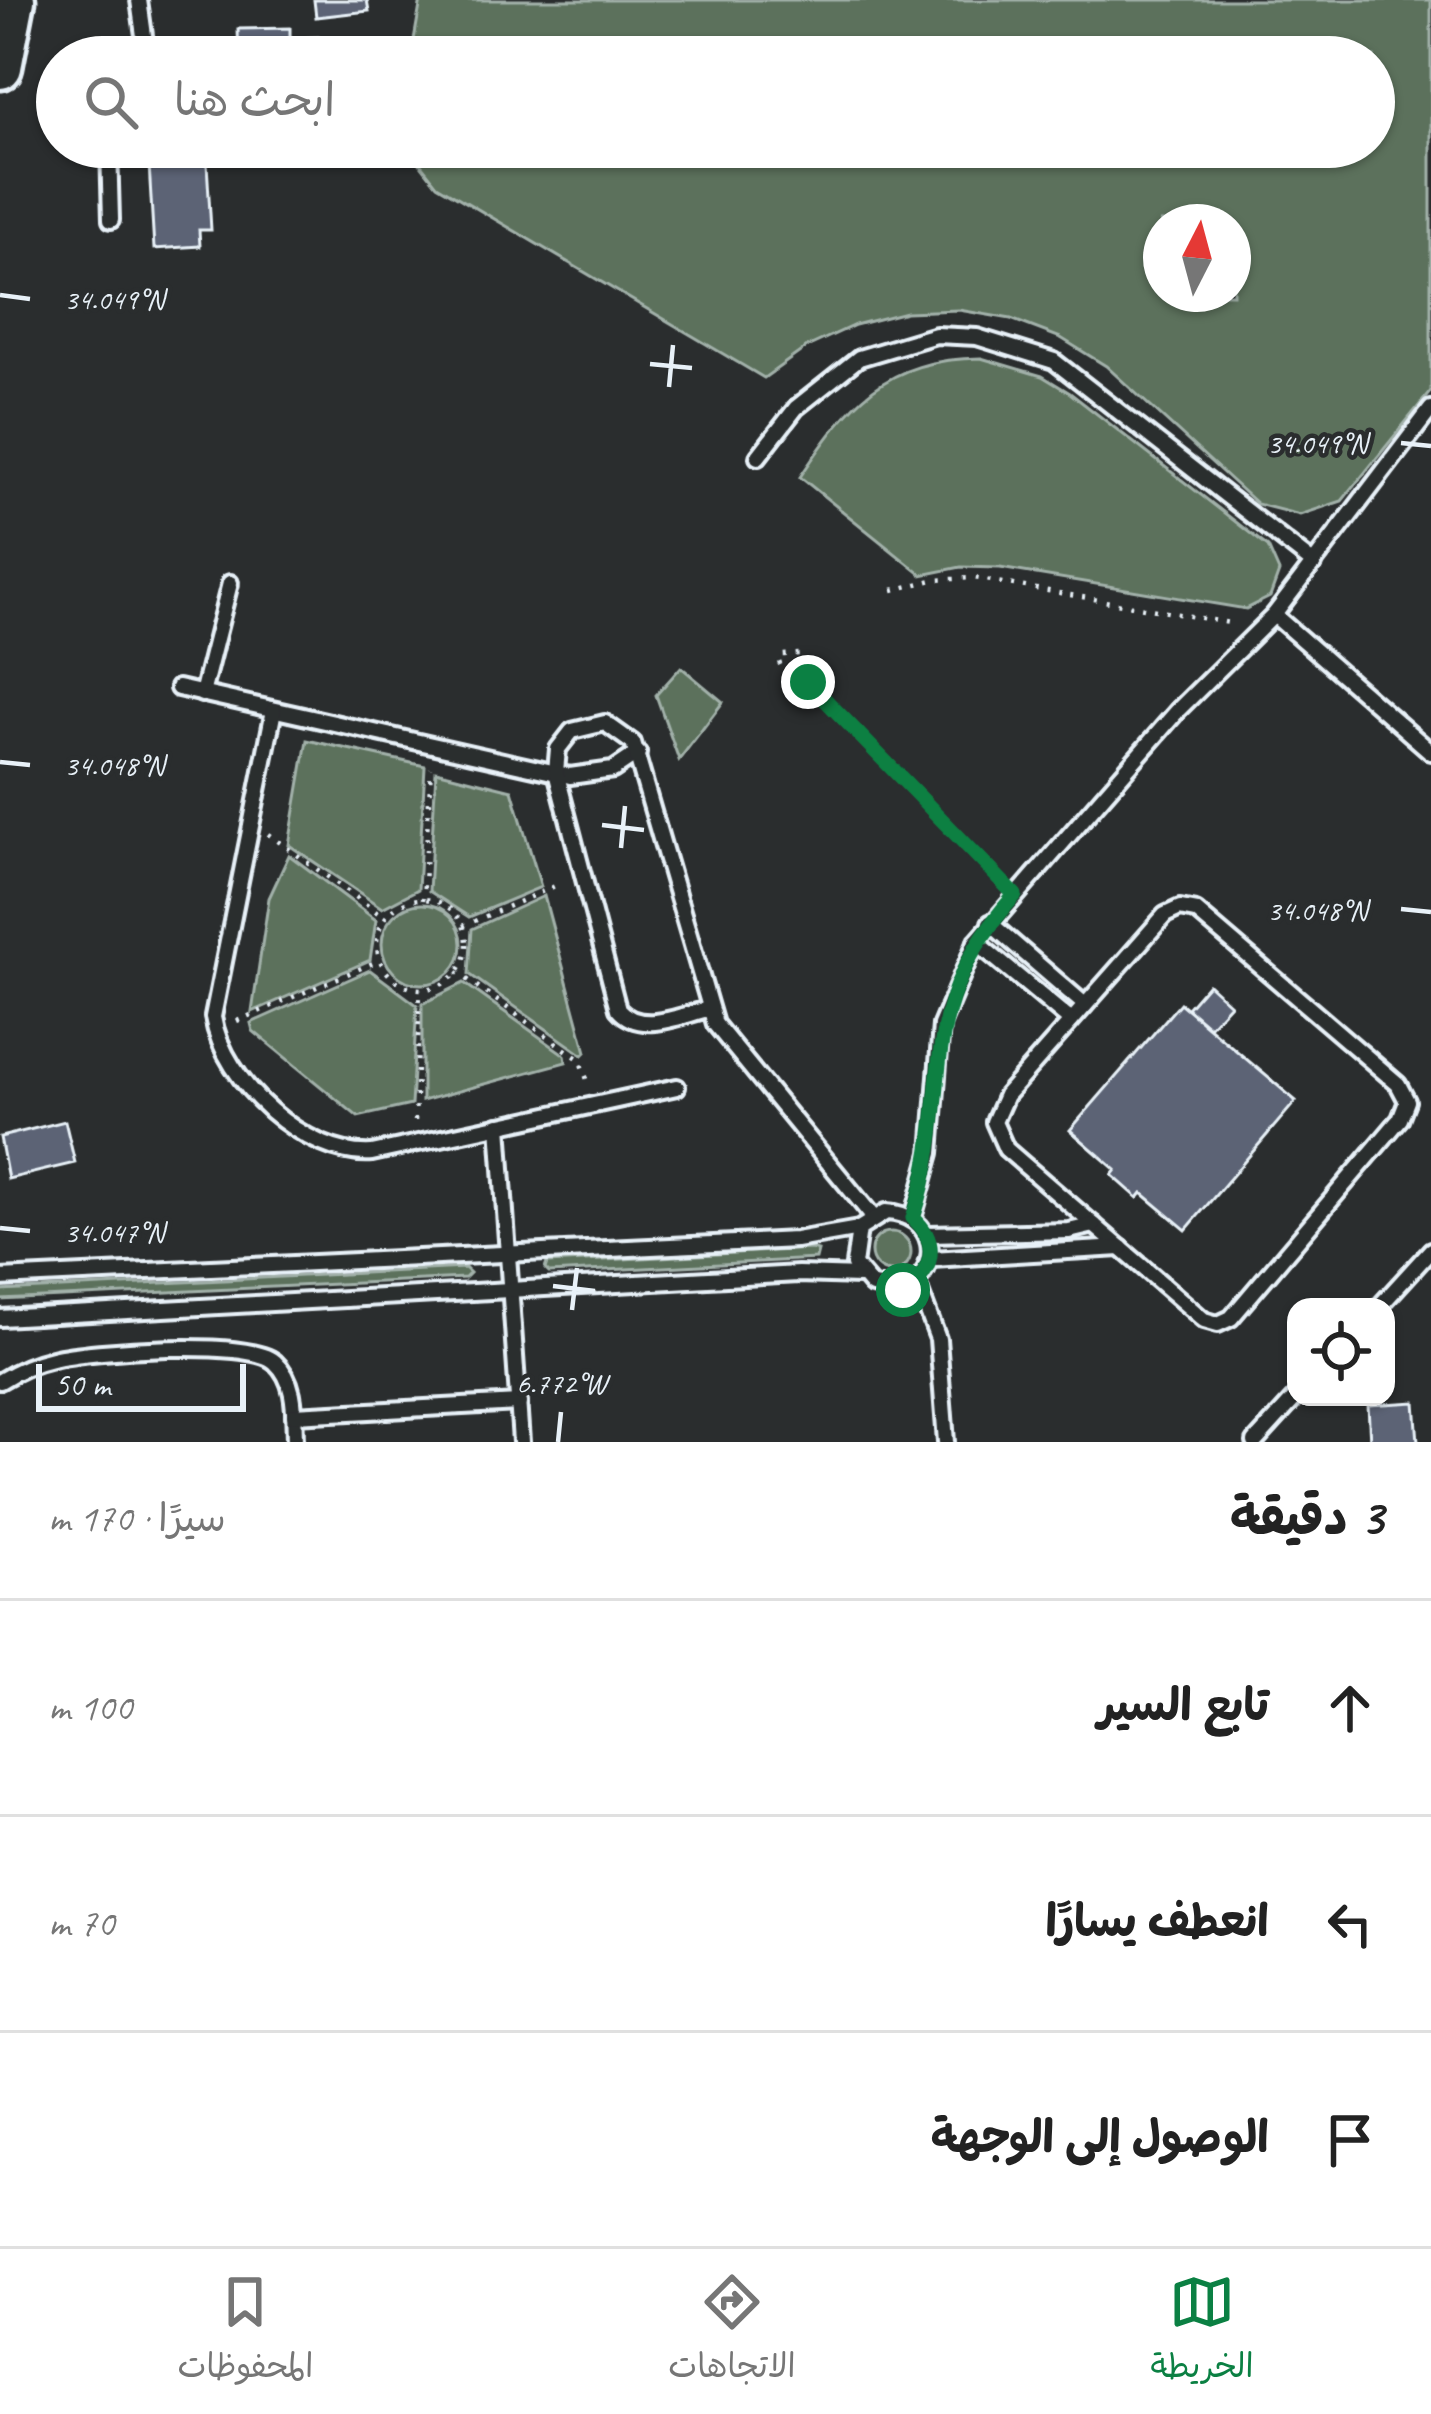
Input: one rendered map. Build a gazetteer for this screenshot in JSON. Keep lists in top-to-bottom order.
{
  "scale_bar": "50 m",
  "north": "top",
  "page": {
    "search": "ابحث هنا",
    "scale": "50 m",
    "heading": ["3 دقيقة", "سيرًا · 170 m"],
    "list": [
      ["تابع السير", "100 m"],
      ["انعطف يسارًا", "70 m"],
      "الوصول إلى الوجهة"
    ],
    "nav": ["الخريطة", "الاتجاهات", "المحفوظات"]
  },
  "coordinates": [
    "34.049°N",
    "34.048°N",
    "34.047°N",
    "6.772°W"
  ]
}
